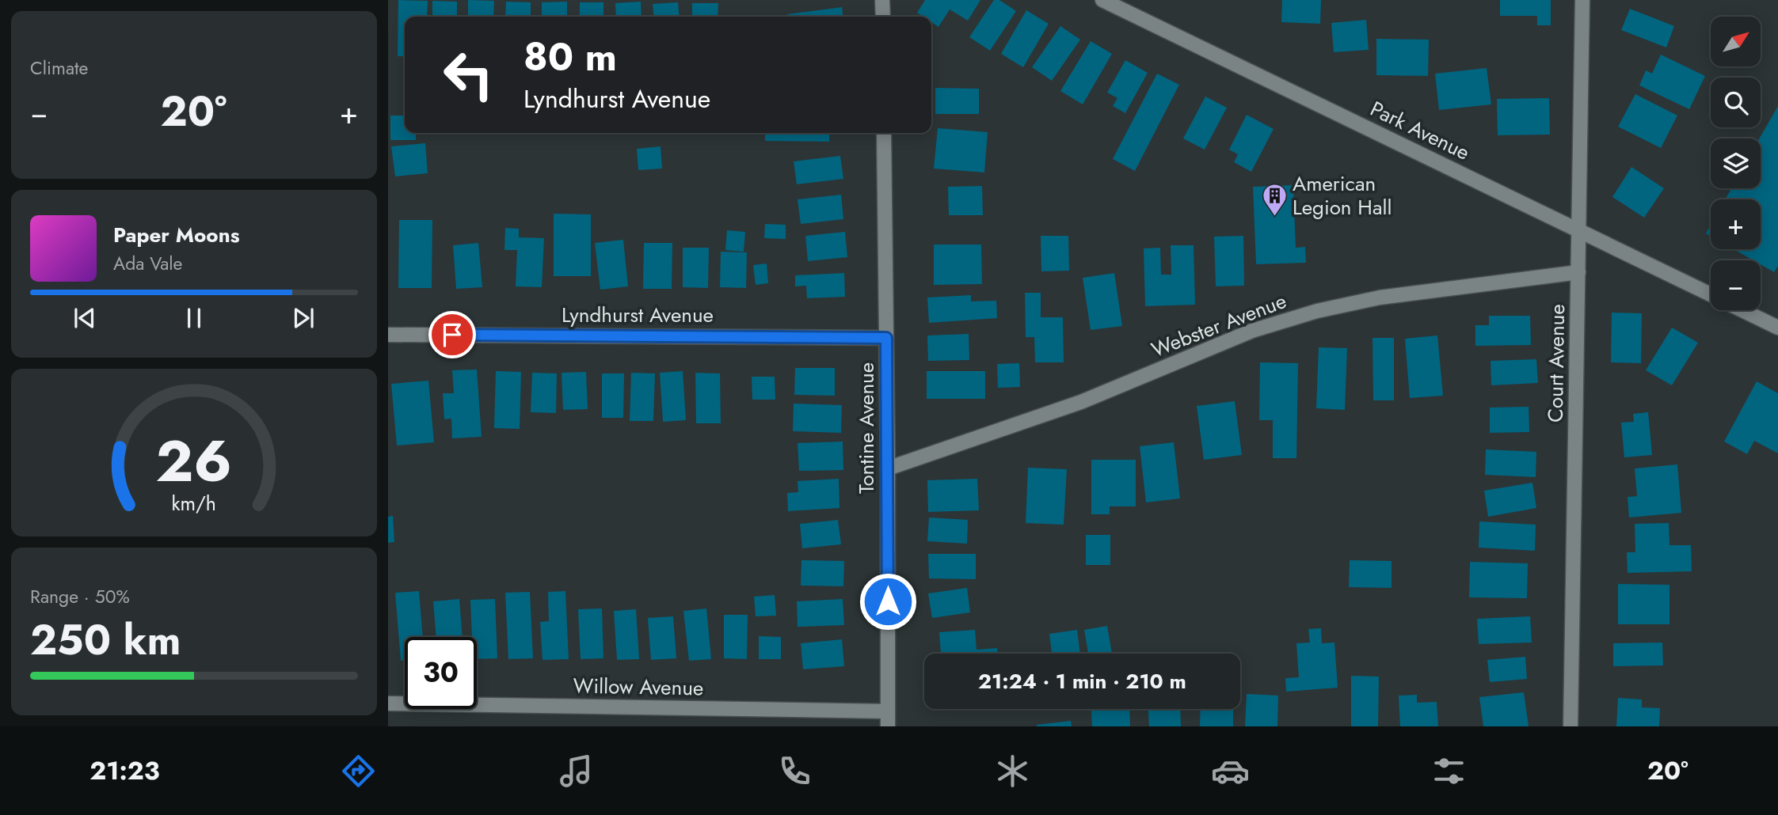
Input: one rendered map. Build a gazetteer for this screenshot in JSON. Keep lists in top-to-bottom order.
{
  "streets": {
    "street": [
      "Park Avenue",
      "Lyndhurst Avenue",
      "Webster Avenue",
      "Court Avenue",
      "Tontine Avenue",
      "Willow Avenue"
    ]
  },
  "crossings": [
    ["Park Avenue", "Court Avenue"],
    ["Lyndhurst Avenue", "Tontine Avenue"],
    ["Webster Avenue", "Court Avenue"],
    ["Webster Avenue", "Tontine Avenue"],
    ["Tontine Avenue", "Willow Avenue"]
  ],
  "places": {
    "building": ["American Legion Hall"]
  },
  "north": "top right",
  "page": {
    "tile": [
      "Climate",
      ["Range · 50%", "250 km"]
    ],
    "map_buttons": ["+", "−"],
    "turn": ["80 m", "Lyndhurst Avenue"],
    "heat": ["−", "20°", "+"],
    "song": ["Paper Moons", "Ada Vale"],
    "limit": "30",
    "trip": "21:24 · 1 min · 210 m",
    "tabs": ["21:23", "20°"],
    "gauge": ["26", "km/h"]
  }
}
